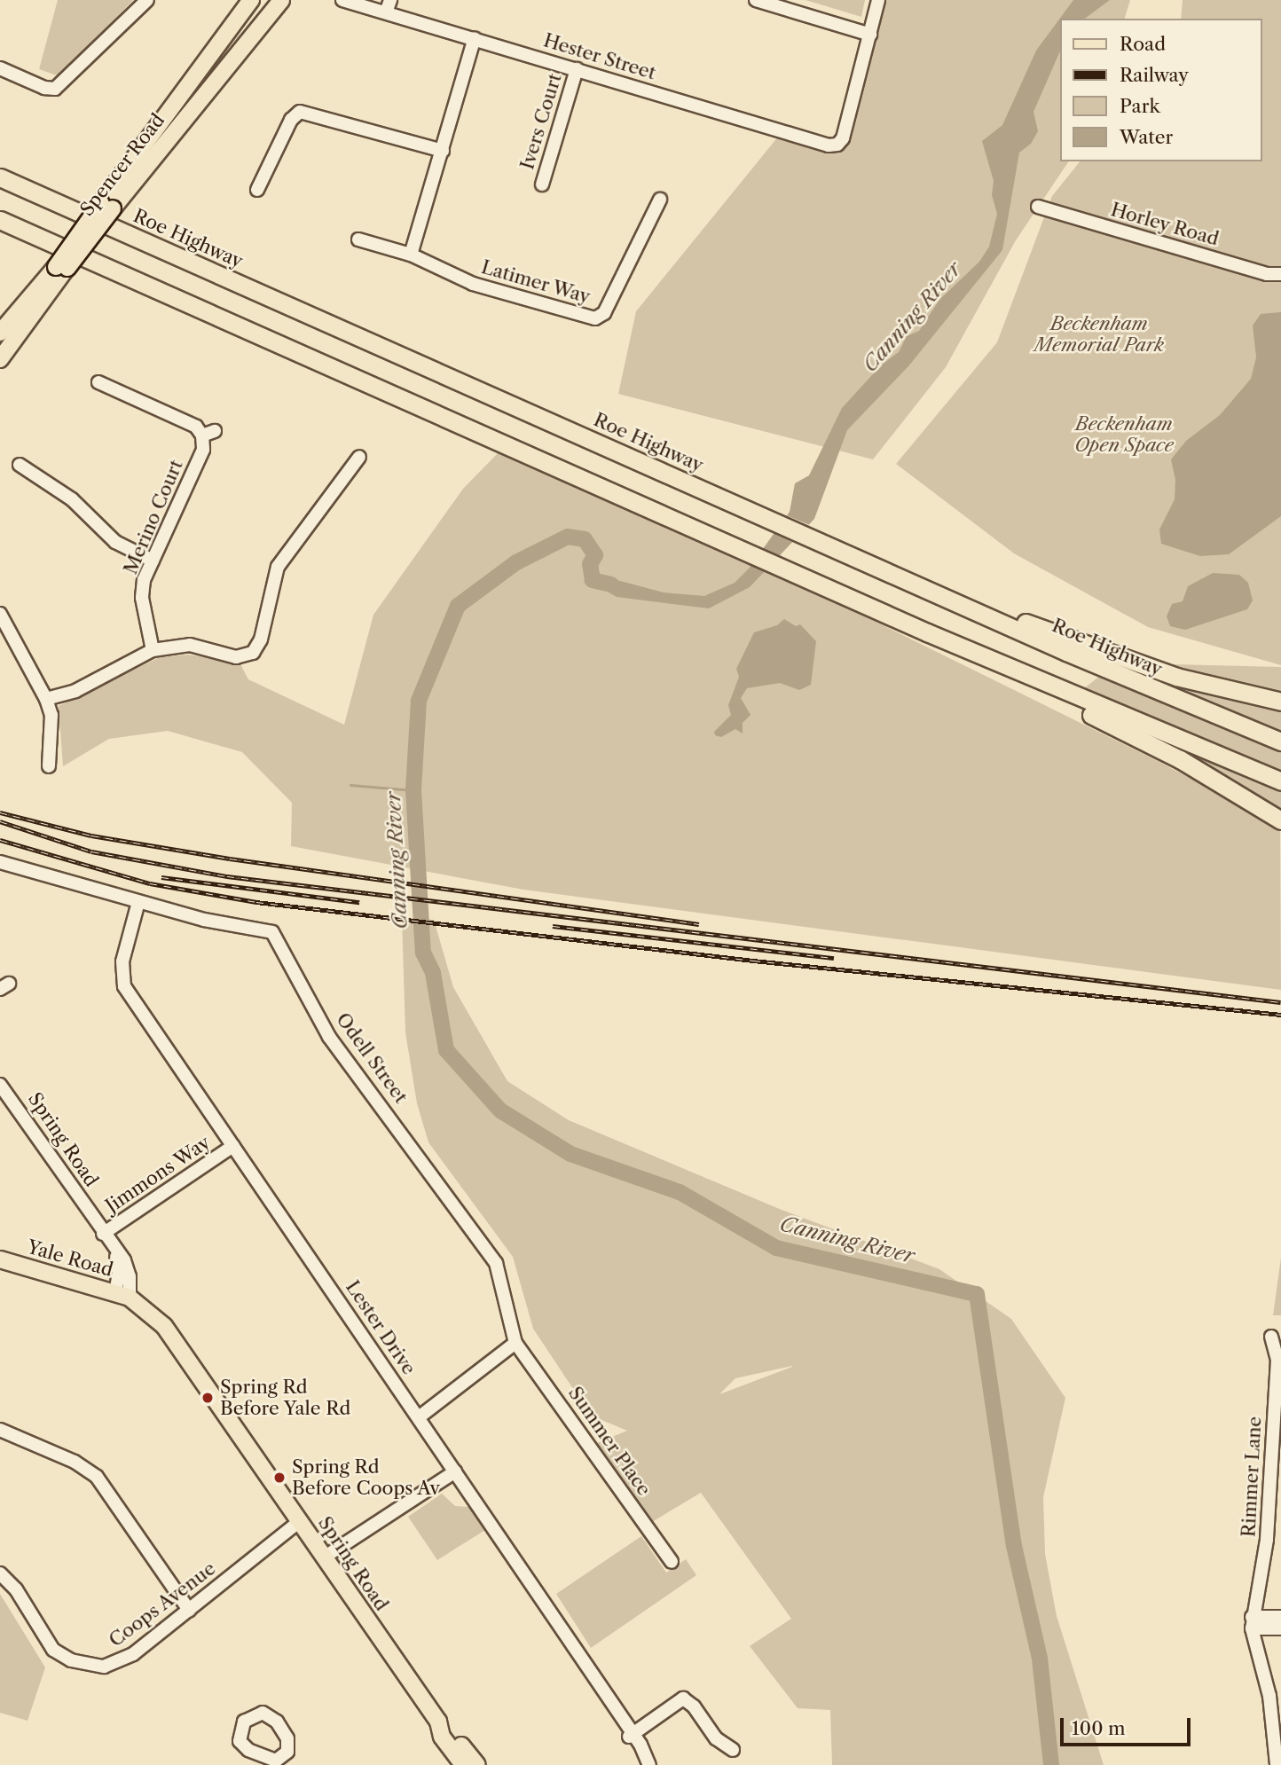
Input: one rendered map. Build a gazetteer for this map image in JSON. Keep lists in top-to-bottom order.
{
  "streets": {
    "highway": ["Roe Highway"],
    "main road": ["Spencer Road", "Spring Road", "Yale Road"],
    "street": [
      "Hester Street",
      "Ivers Court",
      "Horley Road",
      "Latimer Way",
      "Merino Court",
      "Odell Street",
      "Jimmons Way",
      "Lester Drive",
      "Summer Place",
      "Rimmer Lane",
      "Coops Avenue"
    ]
  },
  "crossings": [
    ["Hester Street", "Ivers Court"],
    ["Odell Street", "Lester Drive"],
    ["Odell Street", "Summer Place"],
    ["Spring Road", "Jimmons Way"],
    ["Spring Road", "Yale Road"],
    ["Spring Road", "Coops Avenue"],
    ["Jimmons Way", "Lester Drive"]
  ],
  "water": ["Canning River"],
  "parks": ["Beckenham Memorial Park", "Beckenham Open Space"],
  "places": ["Spring Rd Before Yale Rd", "Spring Rd Before Coops Av"],
  "legend": [
    "Road",
    "Railway",
    "Park",
    "Water"
  ],
  "scale_bar": "100 m"
}
